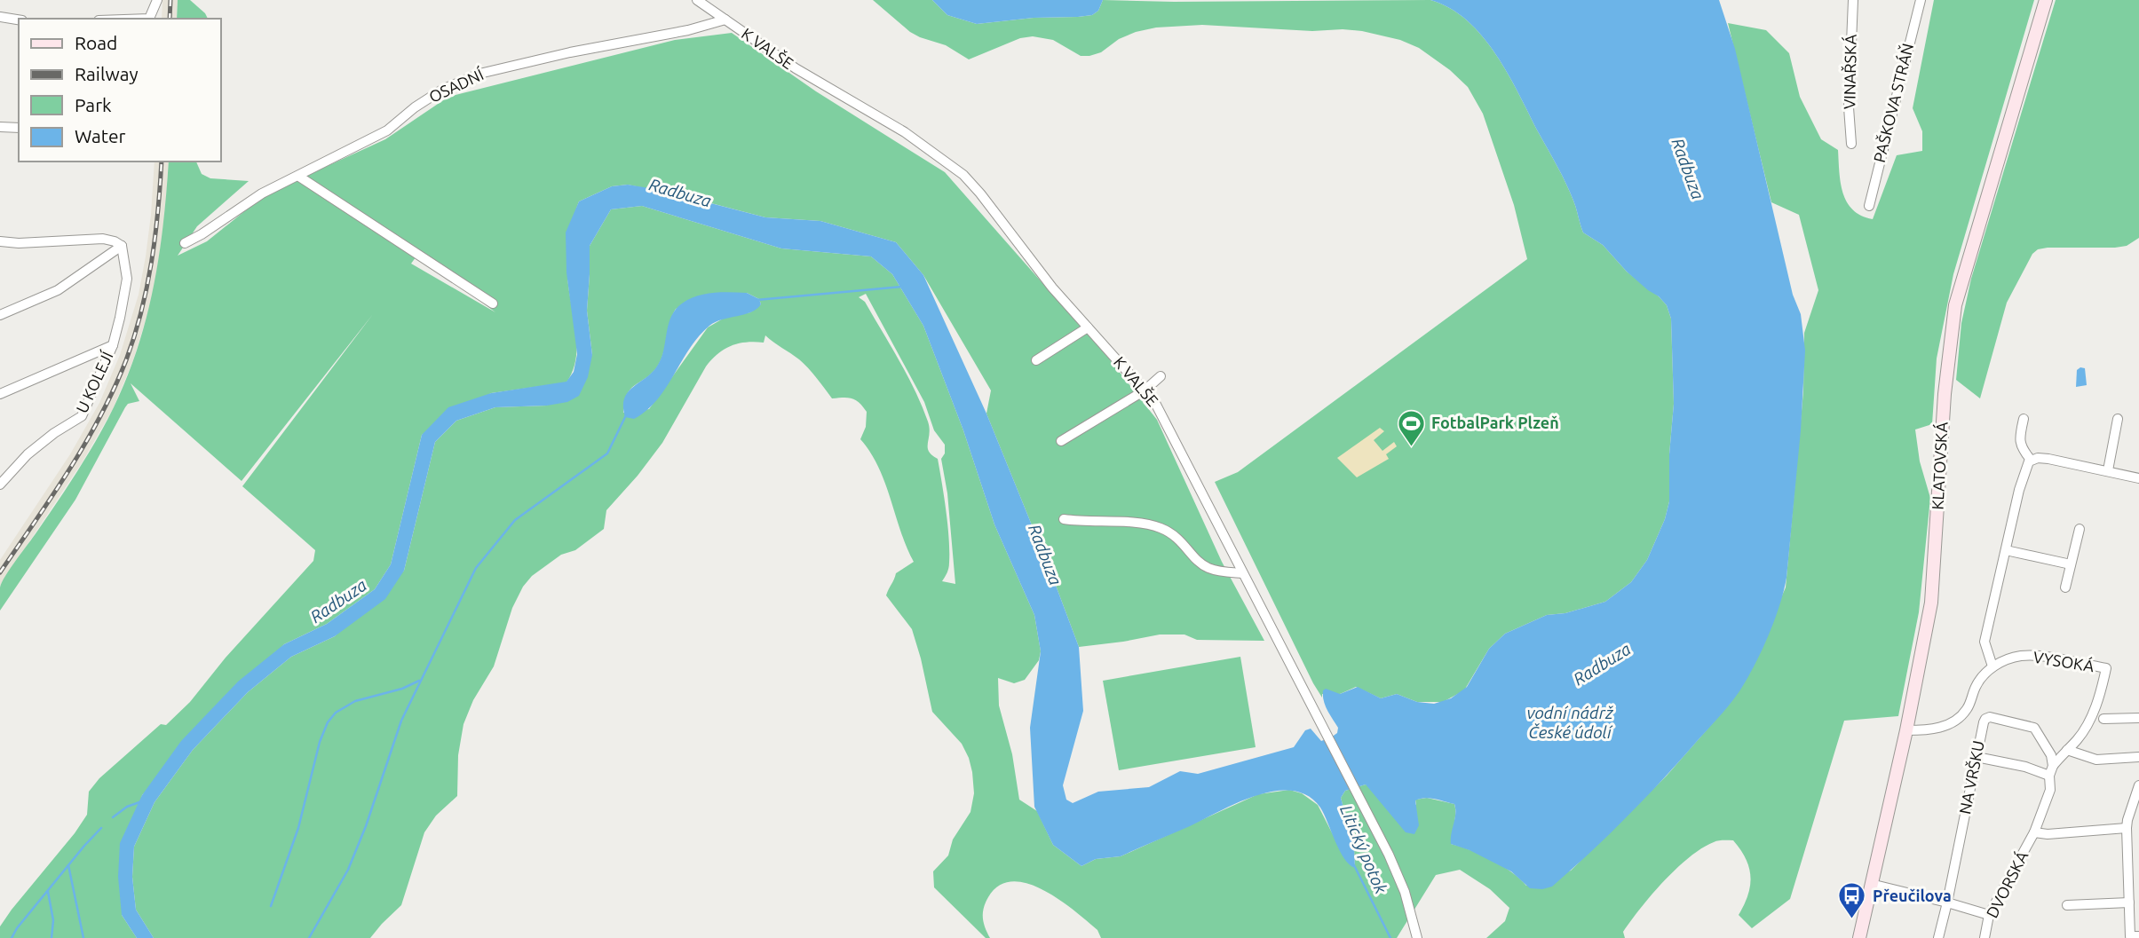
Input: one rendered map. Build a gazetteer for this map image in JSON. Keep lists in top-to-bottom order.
{
  "streets": {
    "main road": ["KLATOVSKÁ"],
    "street": [
      "K VALŠE",
      "VINAŘSKÁ",
      "OSADNÍ",
      "PAŠKOVA STRÁŇ",
      "U KOLEJÍ",
      "VYSOKÁ",
      "NA VRŠKU",
      "DVORSKÁ"
    ]
  },
  "crossings": [
    ["K VALŠE", "OSADNÍ"],
    ["NA VRŠKU", "DVORSKÁ"]
  ],
  "water": ["Radbuza", "vodní nádrž České údolí", "Litický potok"],
  "places": {
    "sports": ["FotbalPark Plzeň"],
    "bus stop": ["Přeučilova"]
  },
  "legend": [
    "Road",
    "Railway",
    "Park",
    "Water"
  ]
}
